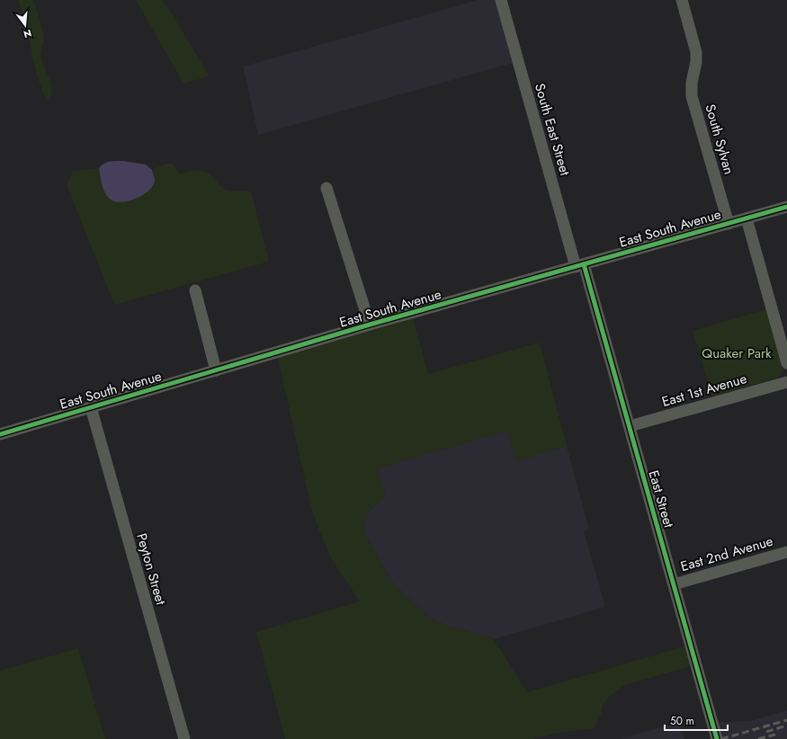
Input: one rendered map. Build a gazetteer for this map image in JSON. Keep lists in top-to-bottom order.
{
  "streets": {
    "street": [
      "South East Street",
      "South Sylvan",
      "East South Avenue",
      "East 1st Avenue",
      "East Street",
      "East 2nd Avenue",
      "Peyton Street"
    ]
  },
  "crossings": [
    ["South East Street", "East South Avenue"],
    ["South East Street", "East Street"],
    ["South Sylvan", "East South Avenue"],
    ["East South Avenue", "East Street"],
    ["East South Avenue", "Peyton Street"],
    ["East 1st Avenue", "East Street"],
    ["East Street", "East 2nd Avenue"]
  ],
  "parks": ["Quaker Park"],
  "scale_bar": "50 m",
  "north": "bottom"
}
